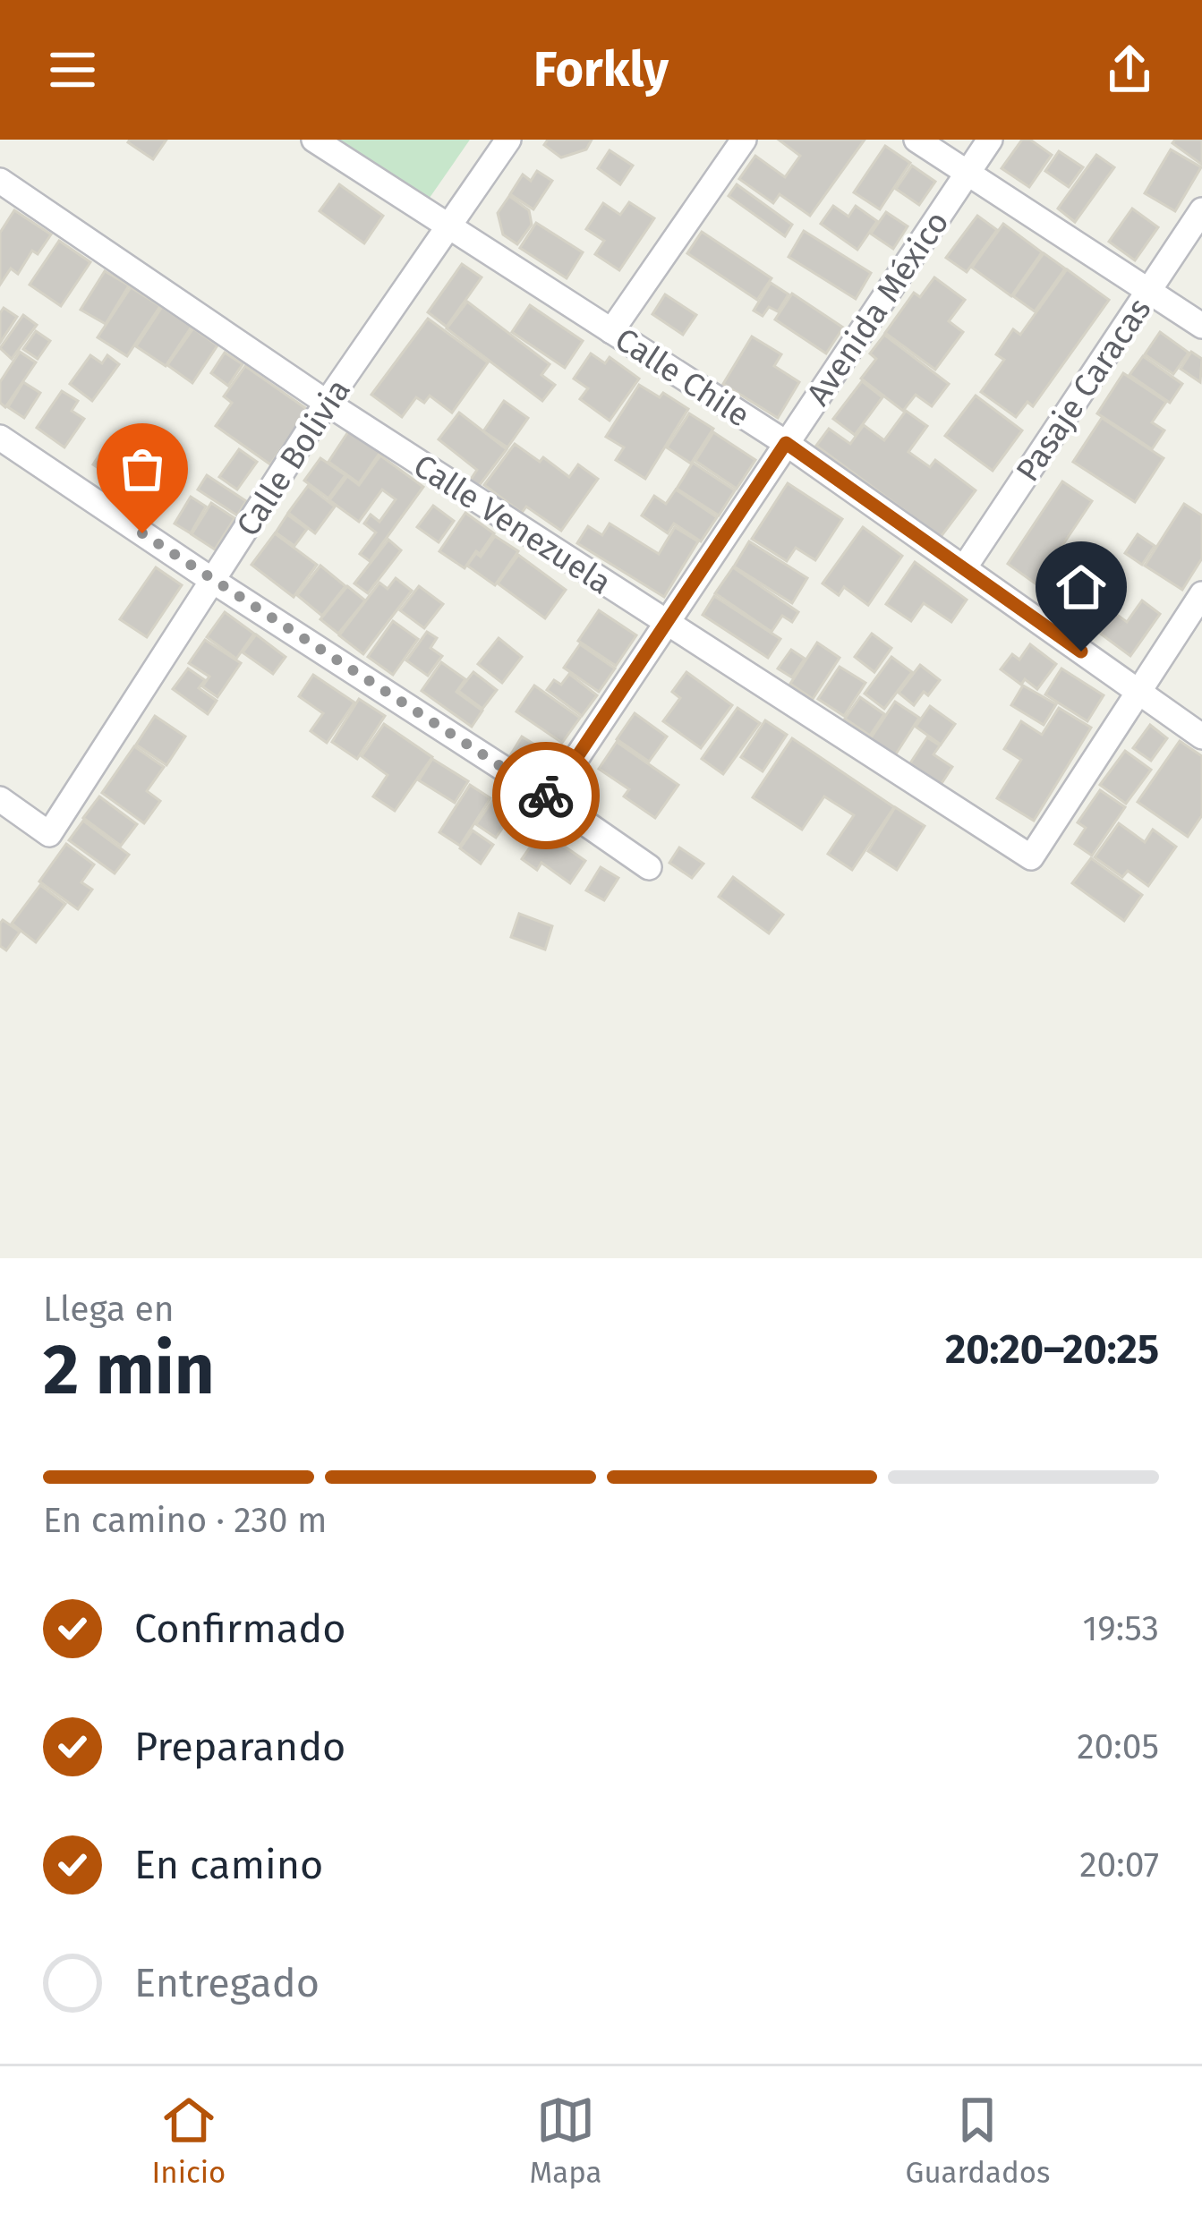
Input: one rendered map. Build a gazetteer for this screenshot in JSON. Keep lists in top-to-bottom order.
{
  "streets": {
    "street": [
      "Avenida México",
      "Calle Chile",
      "Pasaje Caracas",
      "Calle Bolivia",
      "Calle Venezuela"
    ]
  },
  "crossings": [
    ["Avenida México", "Calle Chile"],
    ["Avenida México", "Calle Venezuela"],
    ["Calle Chile", "Pasaje Caracas"],
    ["Calle Chile", "Calle Bolivia"],
    ["Calle Chile", "Calle Venezuela"],
    ["Calle Bolivia", "Calle Venezuela"]
  ],
  "page": {
    "header": "Forkly",
    "heading": ["2 min", "Llega en", "20:20–20:25"],
    "bar": "En camino · 230 m",
    "list": [
      ["Confirmado", "19:53"],
      ["Preparando", "20:05"],
      ["En camino", "20:07"],
      "Entregado"
    ],
    "tabs": ["Inicio", "Mapa", "Guardados"]
  }
}
